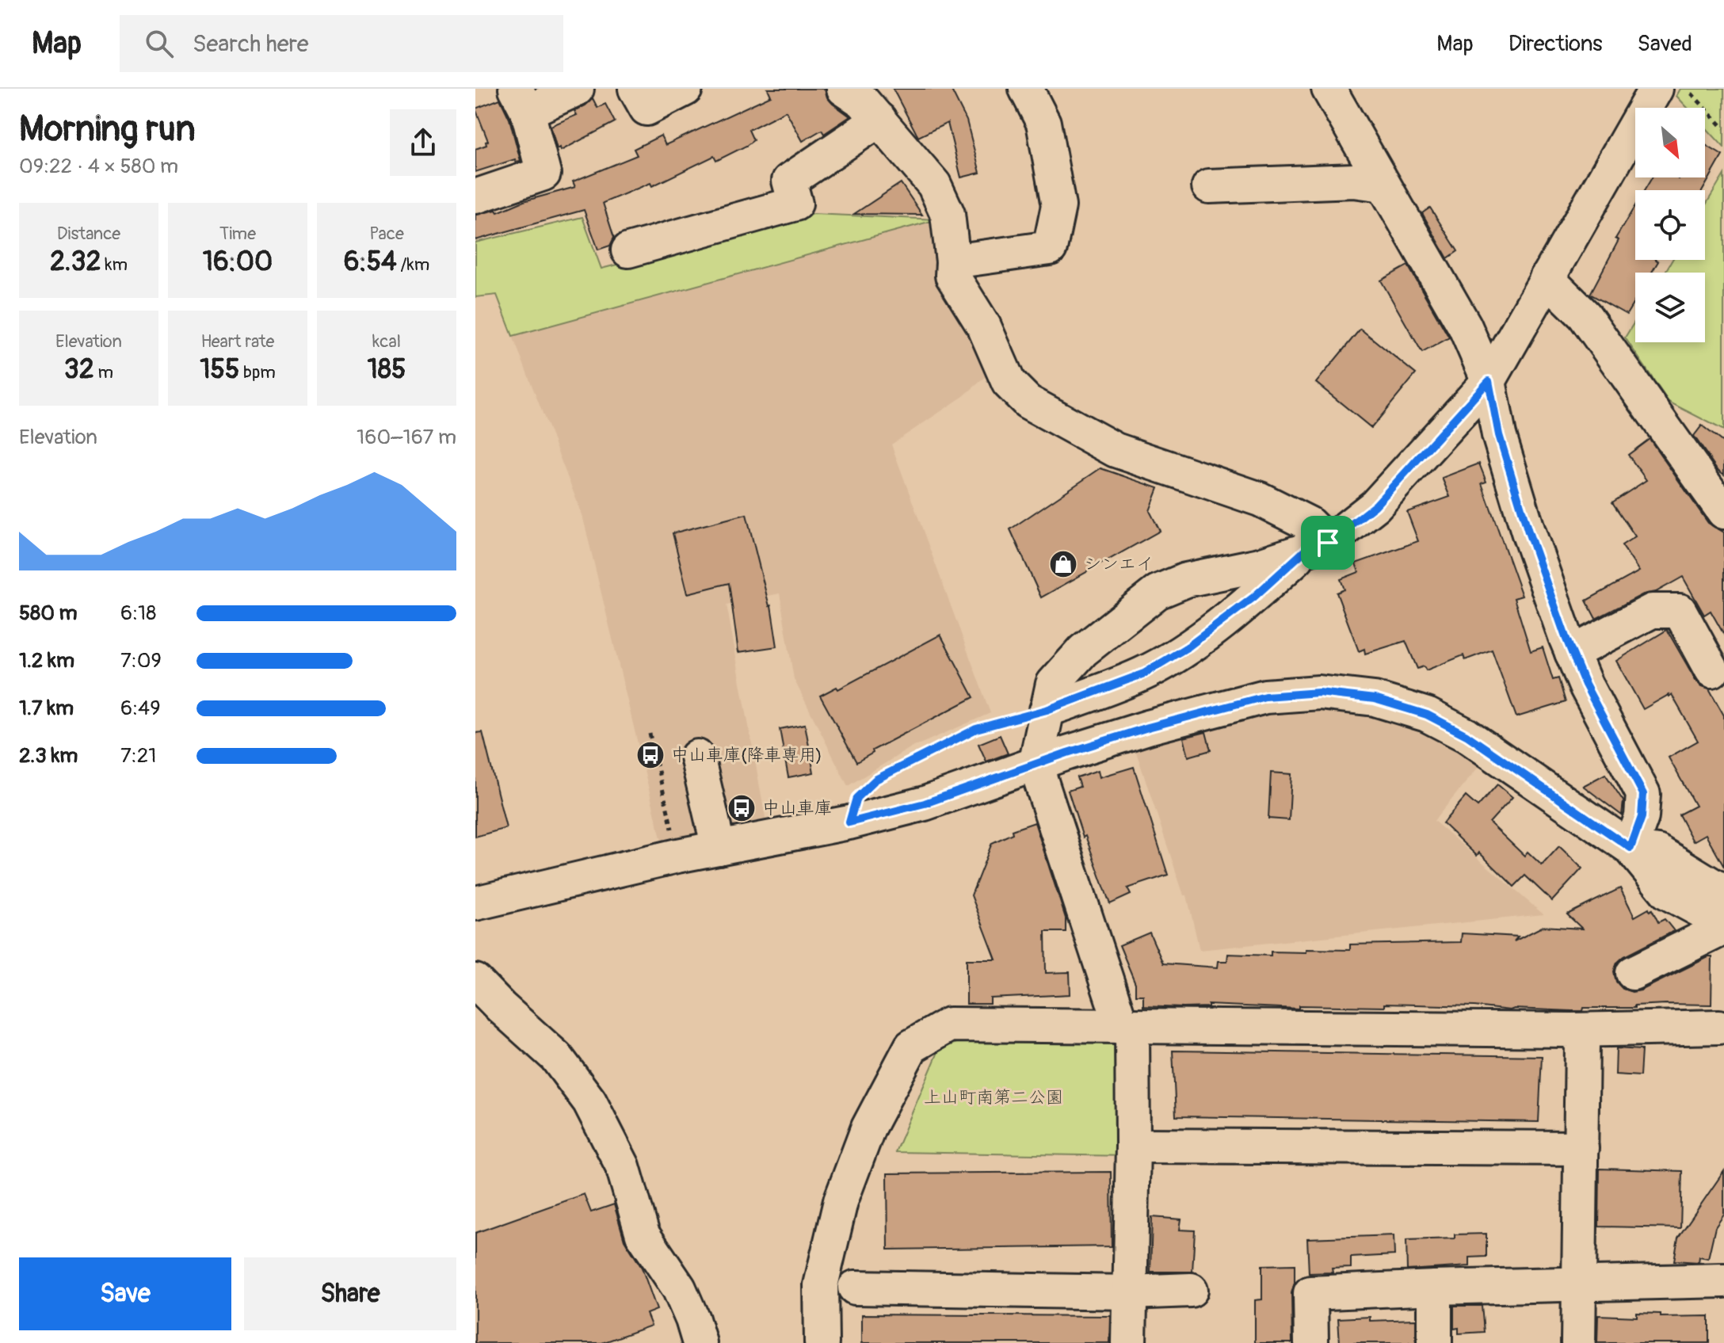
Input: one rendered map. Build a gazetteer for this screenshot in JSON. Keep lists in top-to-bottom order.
{
  "parks": ["上山町南第二公園"],
  "places": {
    "shop": ["シンエイ"],
    "bus stop": ["中山車庫(降車専用)", "中山車庫"]
  },
  "north": "bottom right",
  "page": {
    "header": "Map",
    "search": "Search here",
    "nav": ["Map", "Directions", "Saved"],
    "heading": ["Morning run", "09:22 · 4 × 580 m"],
    "stats": [
      ["Distance", "2.32 km"],
      ["Time", "16:00"],
      ["Pace", "6:54 /km"],
      ["Elevation", "32 m"],
      ["Heart rate", "155 bpm"],
      ["kcal", "185"]
    ],
    "chart": ["Elevation", "160–167 m"],
    "list": [
      {
        "name": "580 m",
        "note": "6:18"
      },
      {
        "name": "1.2 km",
        "note": "7:09"
      },
      {
        "name": "1.7 km",
        "note": "6:49"
      },
      {
        "name": "2.3 km",
        "note": "7:21"
      }
    ],
    "buttons": ["Save", "Share"]
  }
}
